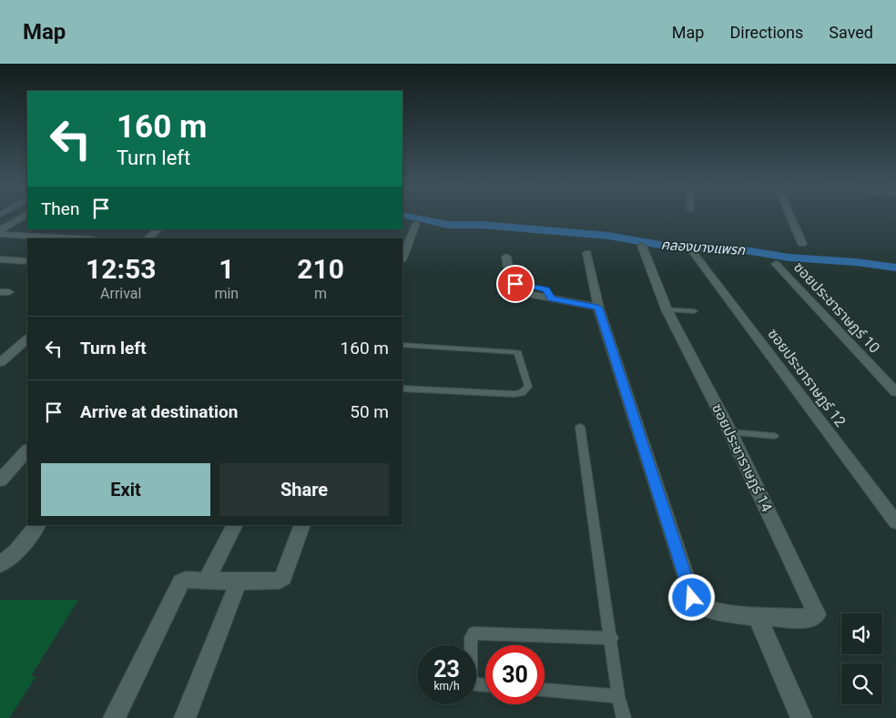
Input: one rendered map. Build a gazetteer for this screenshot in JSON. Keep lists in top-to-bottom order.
{
  "streets": {
    "street": ["ซอยประชาราษฏร์ 10", "ซอยประชาราษฏร์ 12", "ซอยประชาราษฏร์ 14"]
  },
  "water": ["คลองบางแพรก"],
  "page": {
    "header": "Map",
    "nav": ["Map", "Directions", "Saved"],
    "turn": ["160 m", "Turn left"],
    "then": "Then",
    "eta": [
      "12:53",
      "Arrival",
      "1",
      "min",
      "210",
      "m"
    ],
    "list": [
      {
        "name": "Turn left",
        "value": "160 m"
      },
      {
        "name": "Arrive at destination",
        "value": "50 m"
      }
    ],
    "buttons": ["Exit", "Share"],
    "speed": "23 km/h",
    "limit": "30"
  }
}
